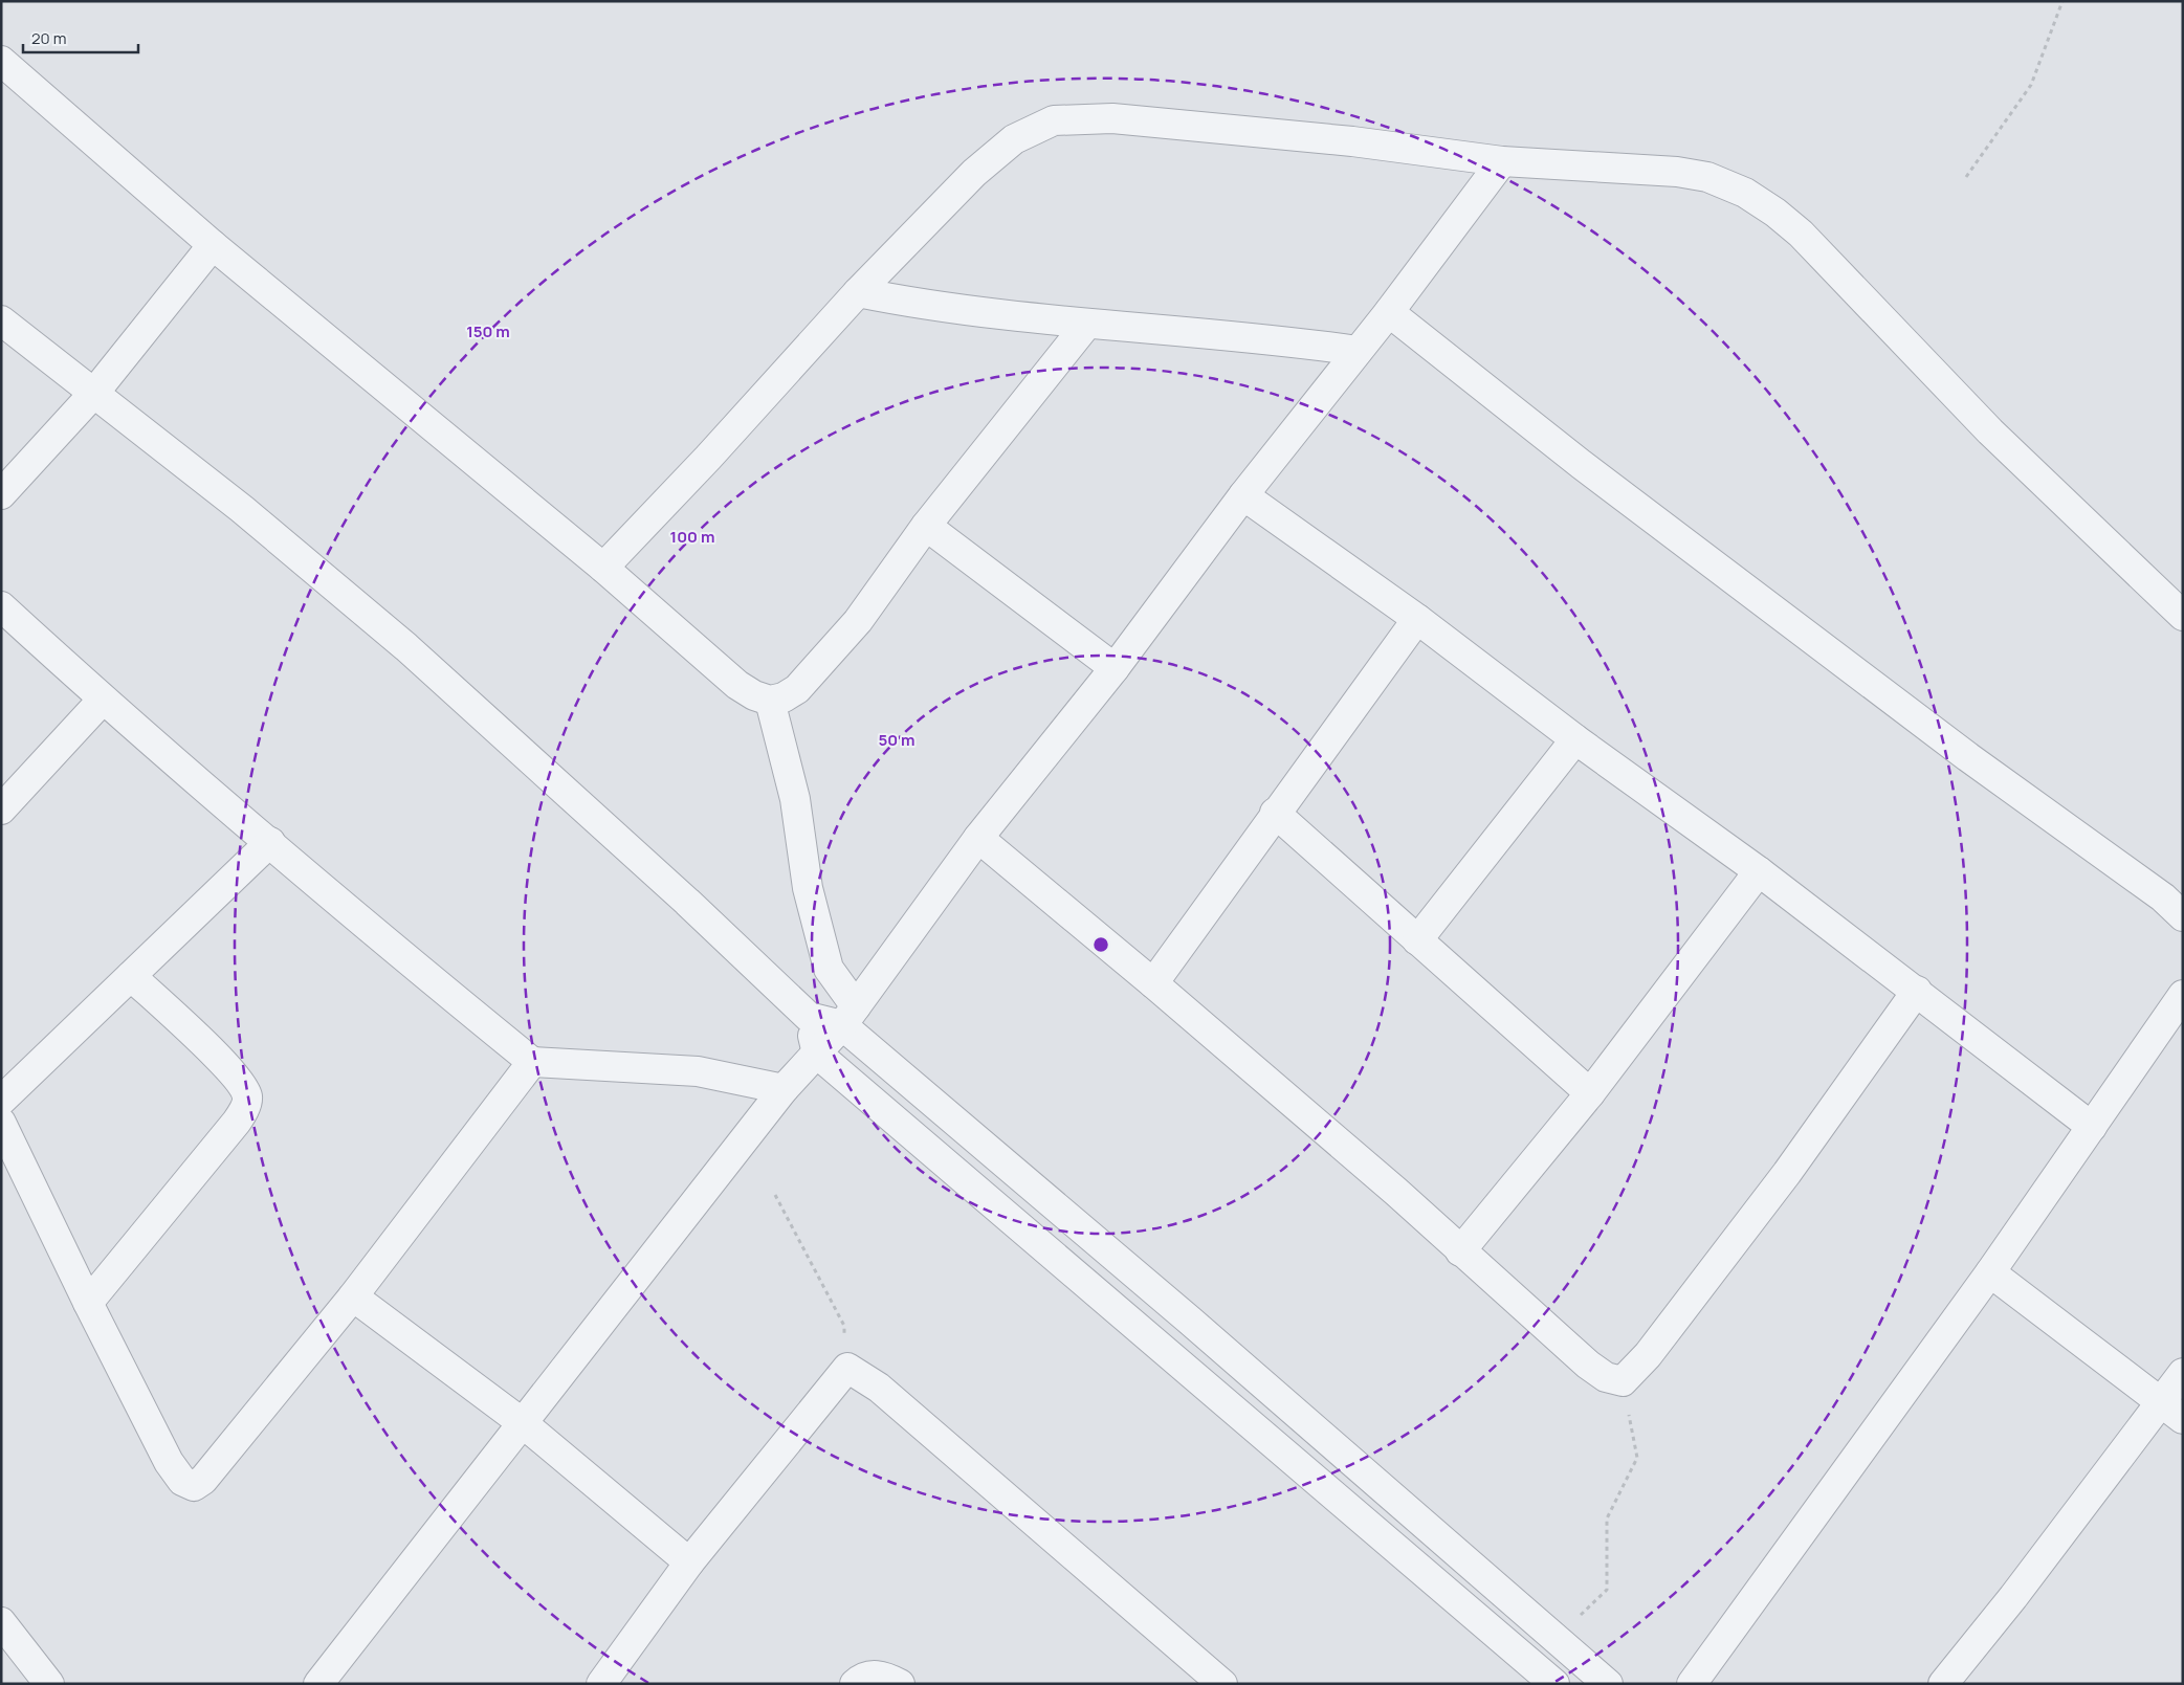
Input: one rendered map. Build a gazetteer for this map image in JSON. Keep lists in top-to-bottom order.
{
  "scale_bar": "20 m",
  "rings": ["150 m", "100 m", "50 m"]
}
